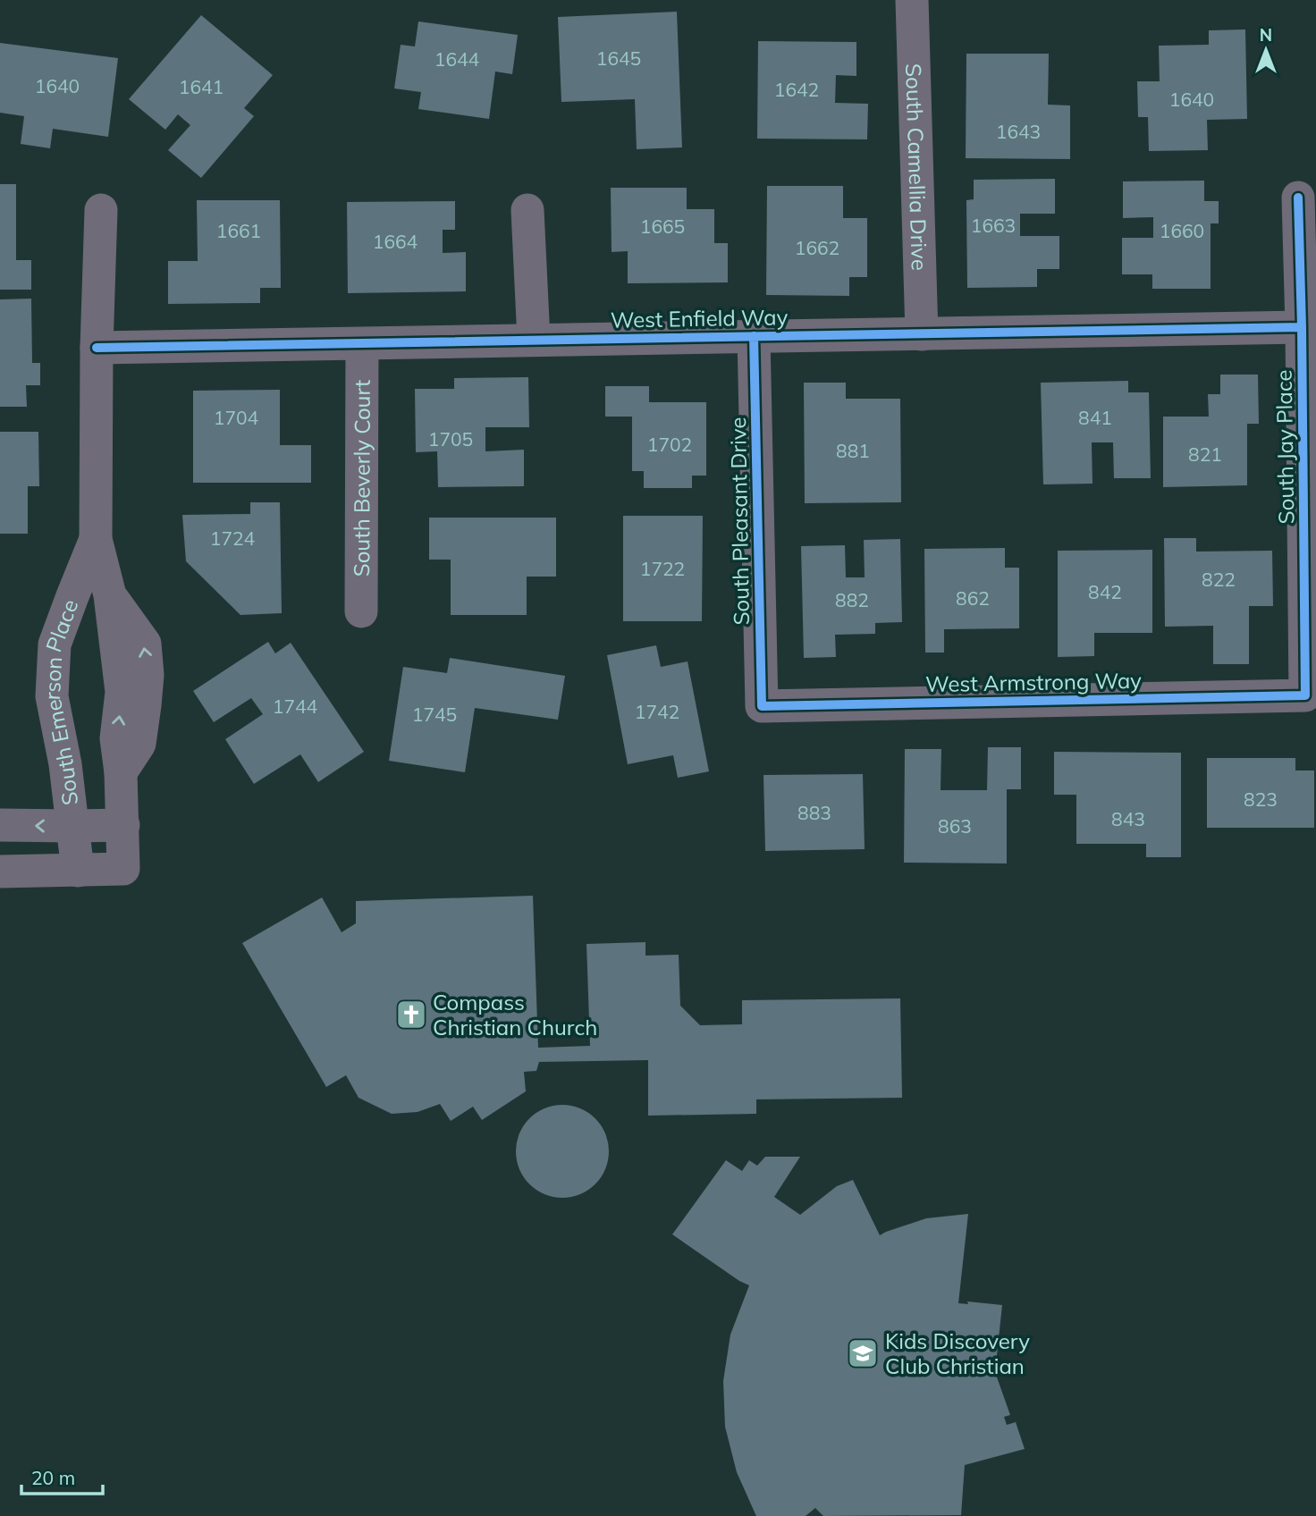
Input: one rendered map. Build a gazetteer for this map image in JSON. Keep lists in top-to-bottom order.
{
  "streets": {
    "street": [
      "South Camellia Drive",
      "West Enfield Way",
      "South Jay Place",
      "South Beverly Court",
      "South Pleasant Drive",
      "West Armstrong Way",
      "South Emerson Place"
    ]
  },
  "crossings": [
    ["South Camellia Drive", "West Enfield Way"],
    ["West Enfield Way", "South Jay Place"],
    ["West Enfield Way", "South Beverly Court"],
    ["West Enfield Way", "South Pleasant Drive"],
    ["West Enfield Way", "South Emerson Place"],
    ["South Jay Place", "West Armstrong Way"],
    ["South Pleasant Drive", "West Armstrong Way"]
  ],
  "places": {
    "church": ["Compass Christian Church"],
    "school or university": ["Kids Discovery Club Christian"]
  },
  "house_numbers": [
    "1645",
    "1644",
    "1640",
    "1641",
    "1642",
    "1640",
    "1643",
    "1663",
    "1665",
    "1661",
    "1660",
    "1664",
    "1662",
    "1704",
    "841",
    "1705",
    "1702",
    "881",
    "821",
    "1724",
    "1722",
    "822",
    "842",
    "862",
    "882",
    "1744",
    "1742",
    "1745",
    "823",
    "883",
    "843",
    "863"
  ],
  "scale_bar": "20 m",
  "north": "top"
}
